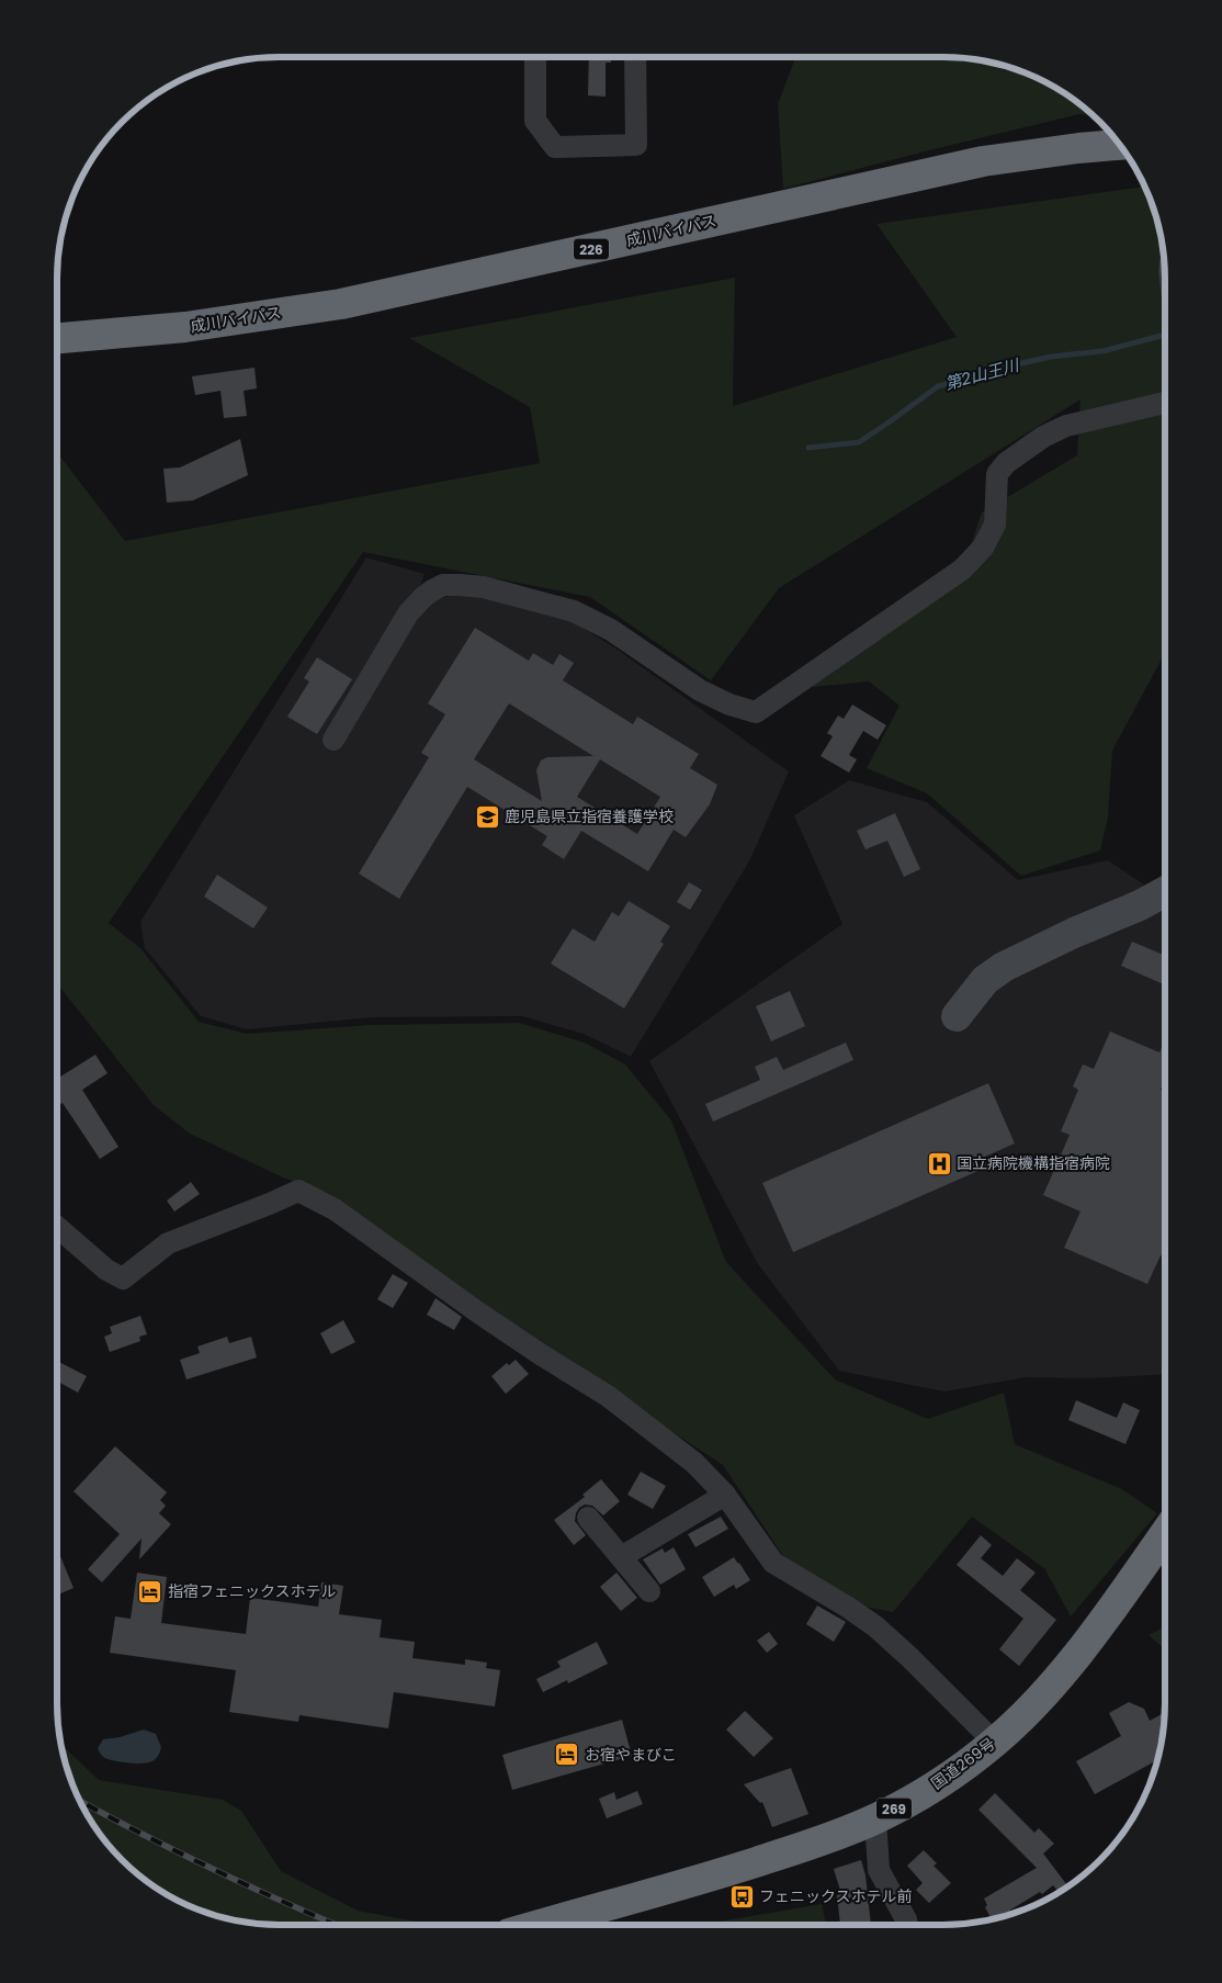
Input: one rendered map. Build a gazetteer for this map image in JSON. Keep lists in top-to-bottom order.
{
  "streets": {
    "highway": [
      "成川バイパス",
      "226",
      "国道269号",
      "269"
    ]
  },
  "water": ["第2山王川"],
  "places": {
    "school or university": ["鹿児島県立指宿養護学校"],
    "hospital": ["国立病院機構指宿病院"],
    "hotel": ["指宿フェニックスホテル", "お宿やまびこ"],
    "bus stop": ["フェニックスホテル前"]
  }
}
